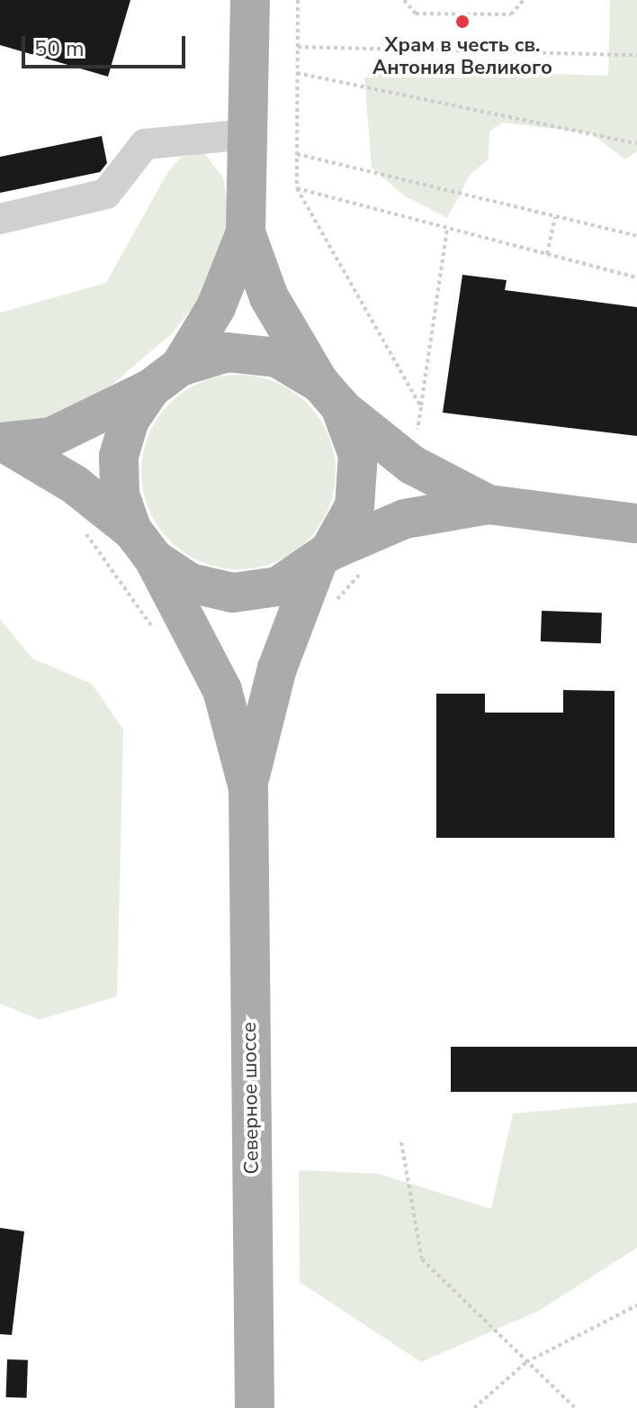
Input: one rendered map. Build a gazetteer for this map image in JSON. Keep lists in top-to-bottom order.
{
  "streets": {
    "main road": ["Северное шоссе"]
  },
  "places": ["Храм в честь св. Антония Великого"],
  "scale_bar": "50 m"
}
